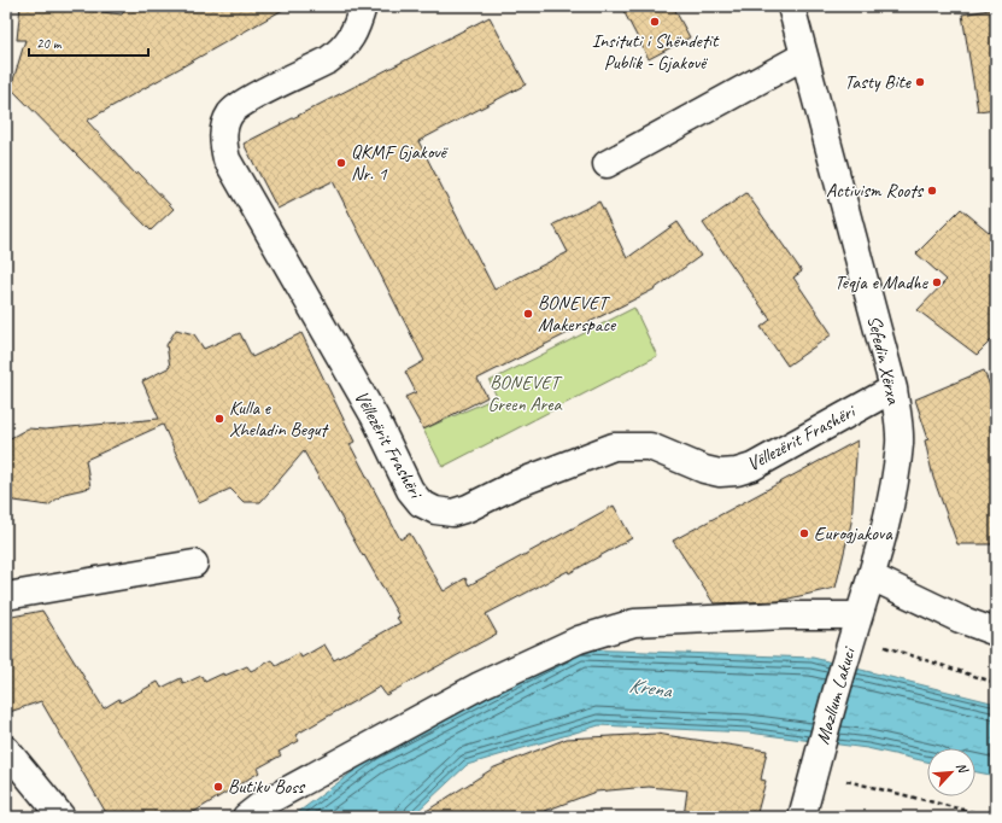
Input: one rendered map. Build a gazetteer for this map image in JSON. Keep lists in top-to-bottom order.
{
  "streets": {
    "street": ["Sefedin Xërxa", "Vëllezërit Frashëri", "Mazllum Lakuci"]
  },
  "crossings": [
    ["Sefedin Xërxa", "Vëllezërit Frashëri"],
    ["Sefedin Xërxa", "Mazllum Lakuci"]
  ],
  "water": ["Krena"],
  "parks": ["BONEVET Green Area"],
  "places": [
    "Insituti i Shëndetit Publik - Gjakovë",
    "Tasty Bite",
    "QKMF Gjakovë Nr. 1",
    "Activism Roots",
    "Teqja e Madhe",
    "BONEVET Makerspace",
    "Kulla e Xheladin Begut",
    "Eurogjakova",
    "Butiku Boss"
  ],
  "scale_bar": "20 m",
  "north": "top right"
}
